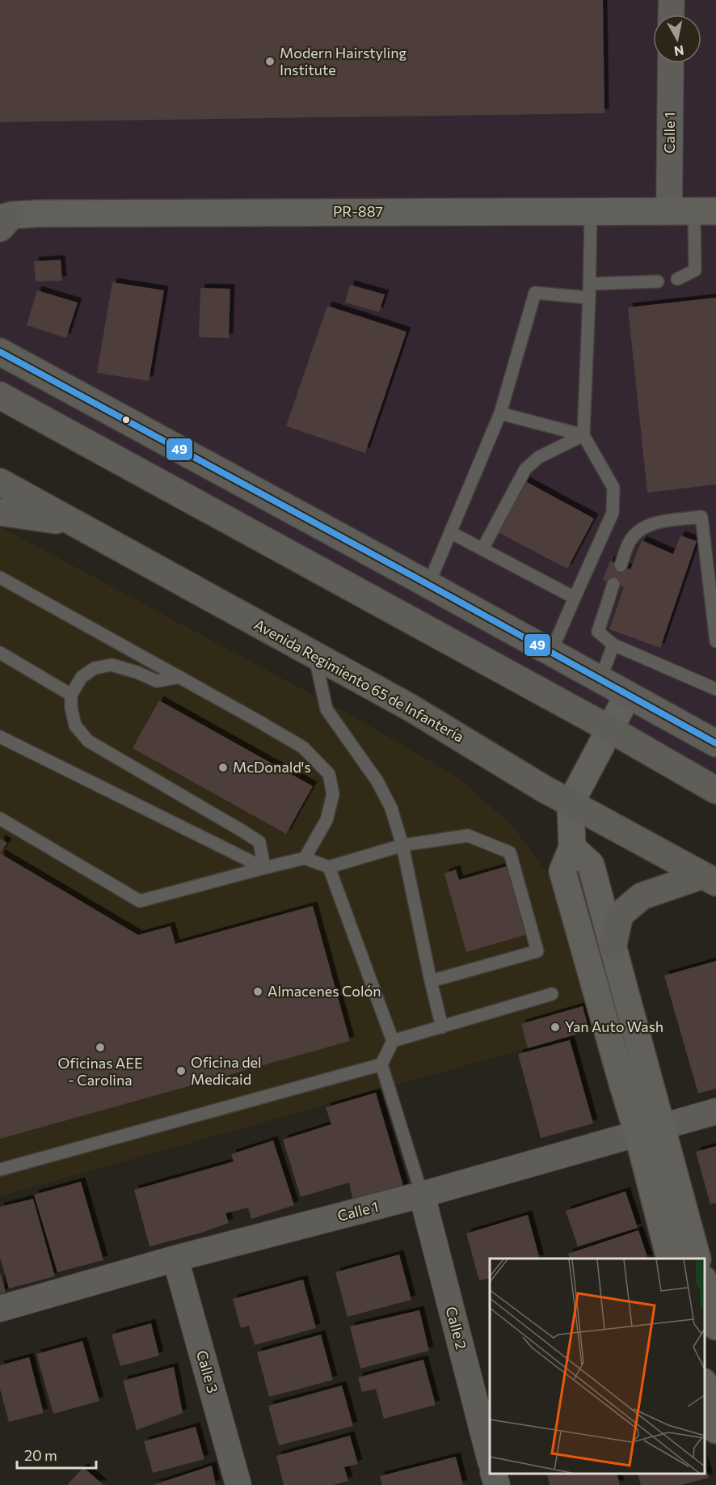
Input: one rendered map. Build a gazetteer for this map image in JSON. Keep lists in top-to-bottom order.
{
  "streets": {
    "main road": ["Avenida Regimiento 65 de Infantería"],
    "street": [
      "Calle 1",
      "PR-887",
      "Calle 2",
      "Calle 3"
    ]
  },
  "crossings": [
    ["Calle 1", "PR-887"],
    ["Calle 1", "Calle 2"],
    ["Calle 1", "Calle 3"]
  ],
  "places": [
    "Modern Hairstyling Institute",
    "McDonald's",
    "Almacenes Colón",
    "Yan Auto Wash",
    "Oficinas AEE - Carolina",
    "Oficina del Medicaid"
  ],
  "lines": ["transit line 49"],
  "scale_bar": "20 m",
  "north": "bottom"
}
